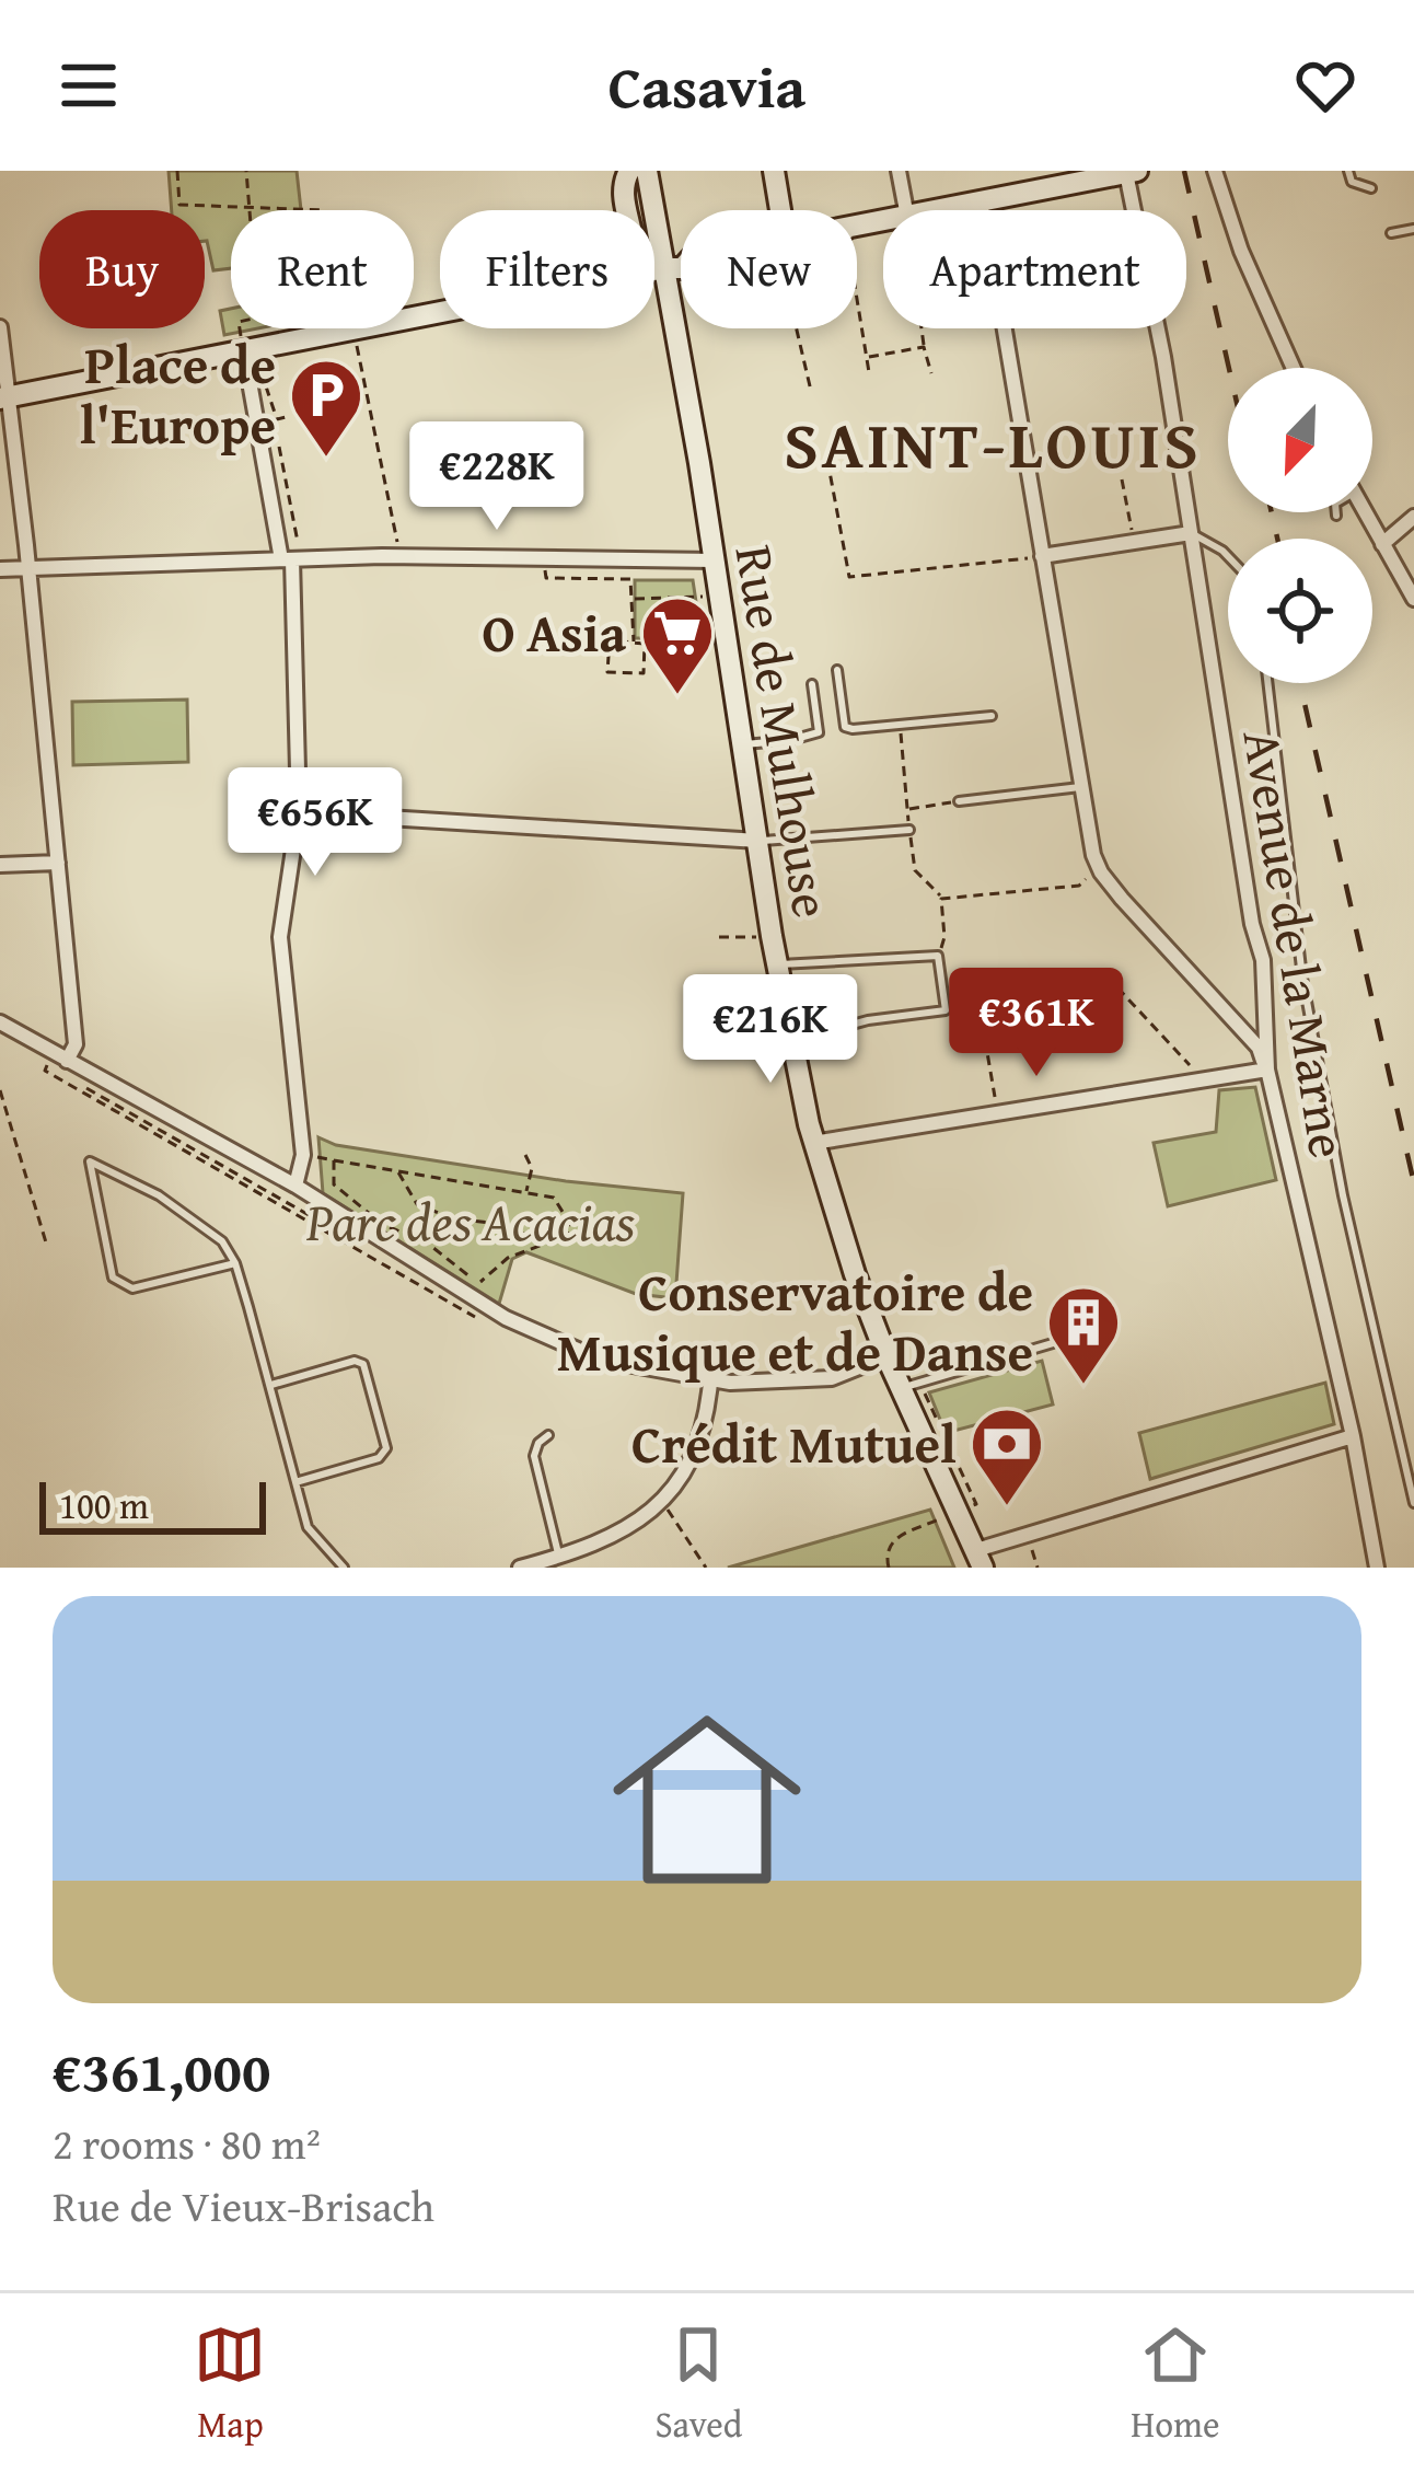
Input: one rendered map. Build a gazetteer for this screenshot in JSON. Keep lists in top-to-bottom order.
{
  "streets": {
    "main road": ["Rue de Mulhouse"],
    "street": ["Avenue de la Marne"]
  },
  "districts": ["SAINT-LOUIS"],
  "parks": ["Parc des Acacias"],
  "places": {
    "parking": ["Place de l'Europe"],
    "supermarket": ["O Asia"],
    "building": ["Conservatoire de Musique et de Danse"],
    "bank": ["Crédit Mutuel"]
  },
  "scale_bar": "100 m",
  "north": "bottom left",
  "page": {
    "header": "Casavia",
    "chip": [
      "Buy",
      "Rent",
      "Filters",
      "New",
      "Apartment"
    ],
    "price": [
      "€228K",
      "€656K",
      "€361K",
      "€216K"
    ],
    "scale": "100 m",
    "list": [
      {
        "name": "€361,000",
        "note": "2 rooms · 80 m² · Rue de Vieux-Brisach"
      }
    ],
    "tabs": ["Map", "Saved", "Home"]
  }
}
